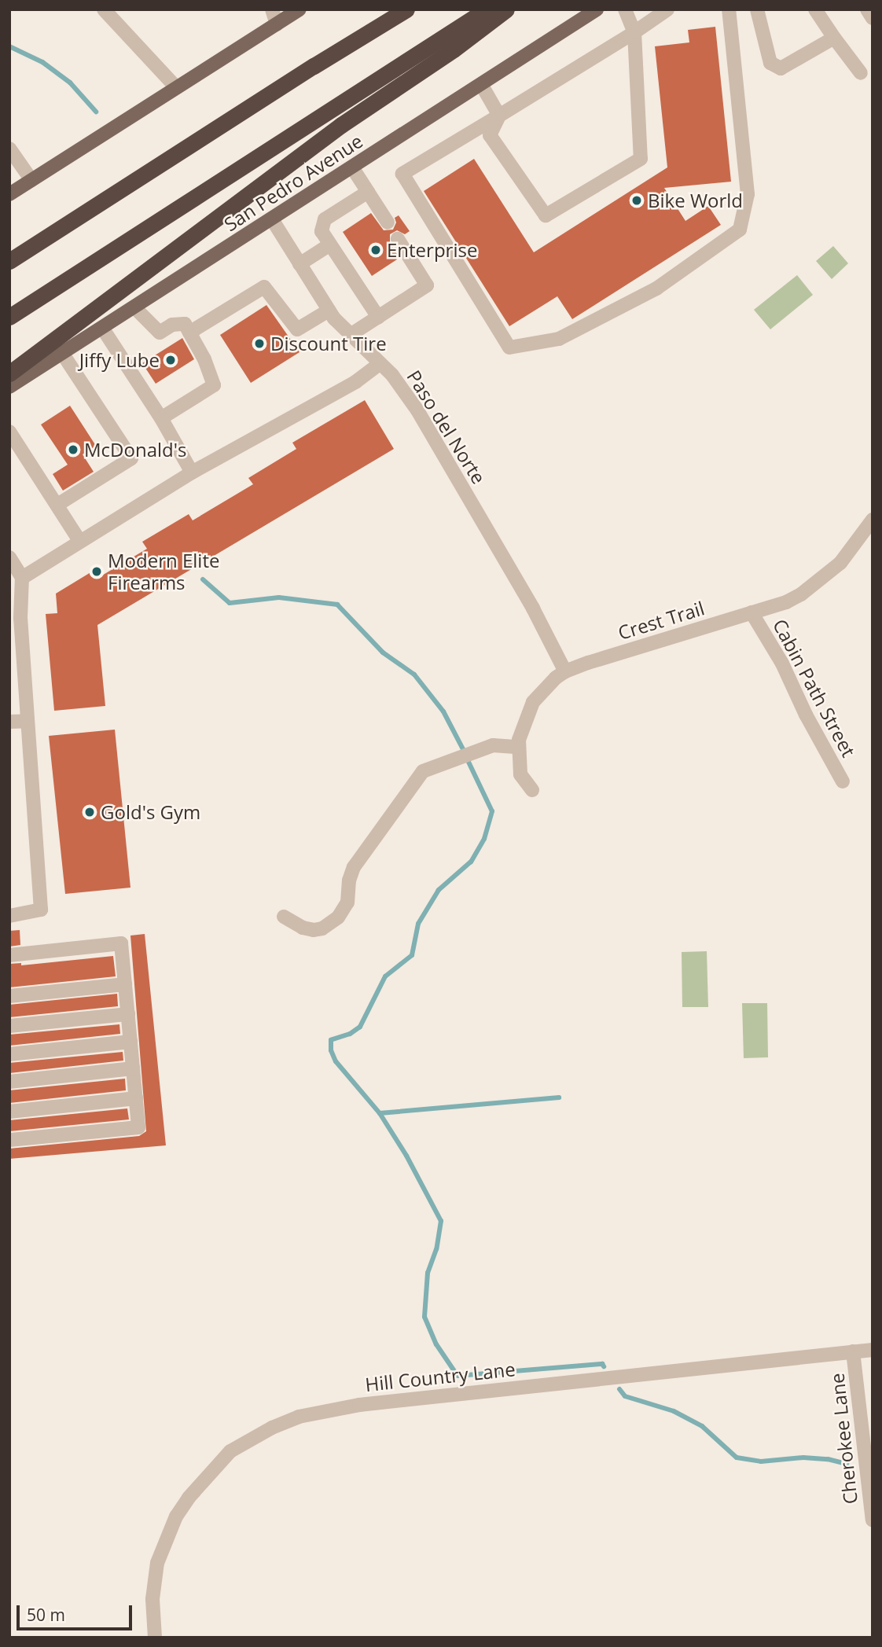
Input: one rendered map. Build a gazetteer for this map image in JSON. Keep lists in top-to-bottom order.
{
  "streets": {
    "main road": ["San Pedro Avenue"],
    "street": [
      "Paso del Norte",
      "Crest Trail",
      "Cabin Path Street",
      "Hill Country Lane",
      "Cherokee Lane"
    ]
  },
  "crossings": [
    ["San Pedro Avenue", "Paso del Norte"],
    ["Paso del Norte", "Crest Trail"],
    ["Crest Trail", "Cabin Path Street"],
    ["Hill Country Lane", "Cherokee Lane"]
  ],
  "places": [
    "Bike World",
    "Enterprise",
    "Discount Tire",
    "Jiffy Lube",
    "McDonald's",
    "Modern Elite Firearms",
    "Gold's Gym"
  ],
  "scale_bar": "50 m"
}
